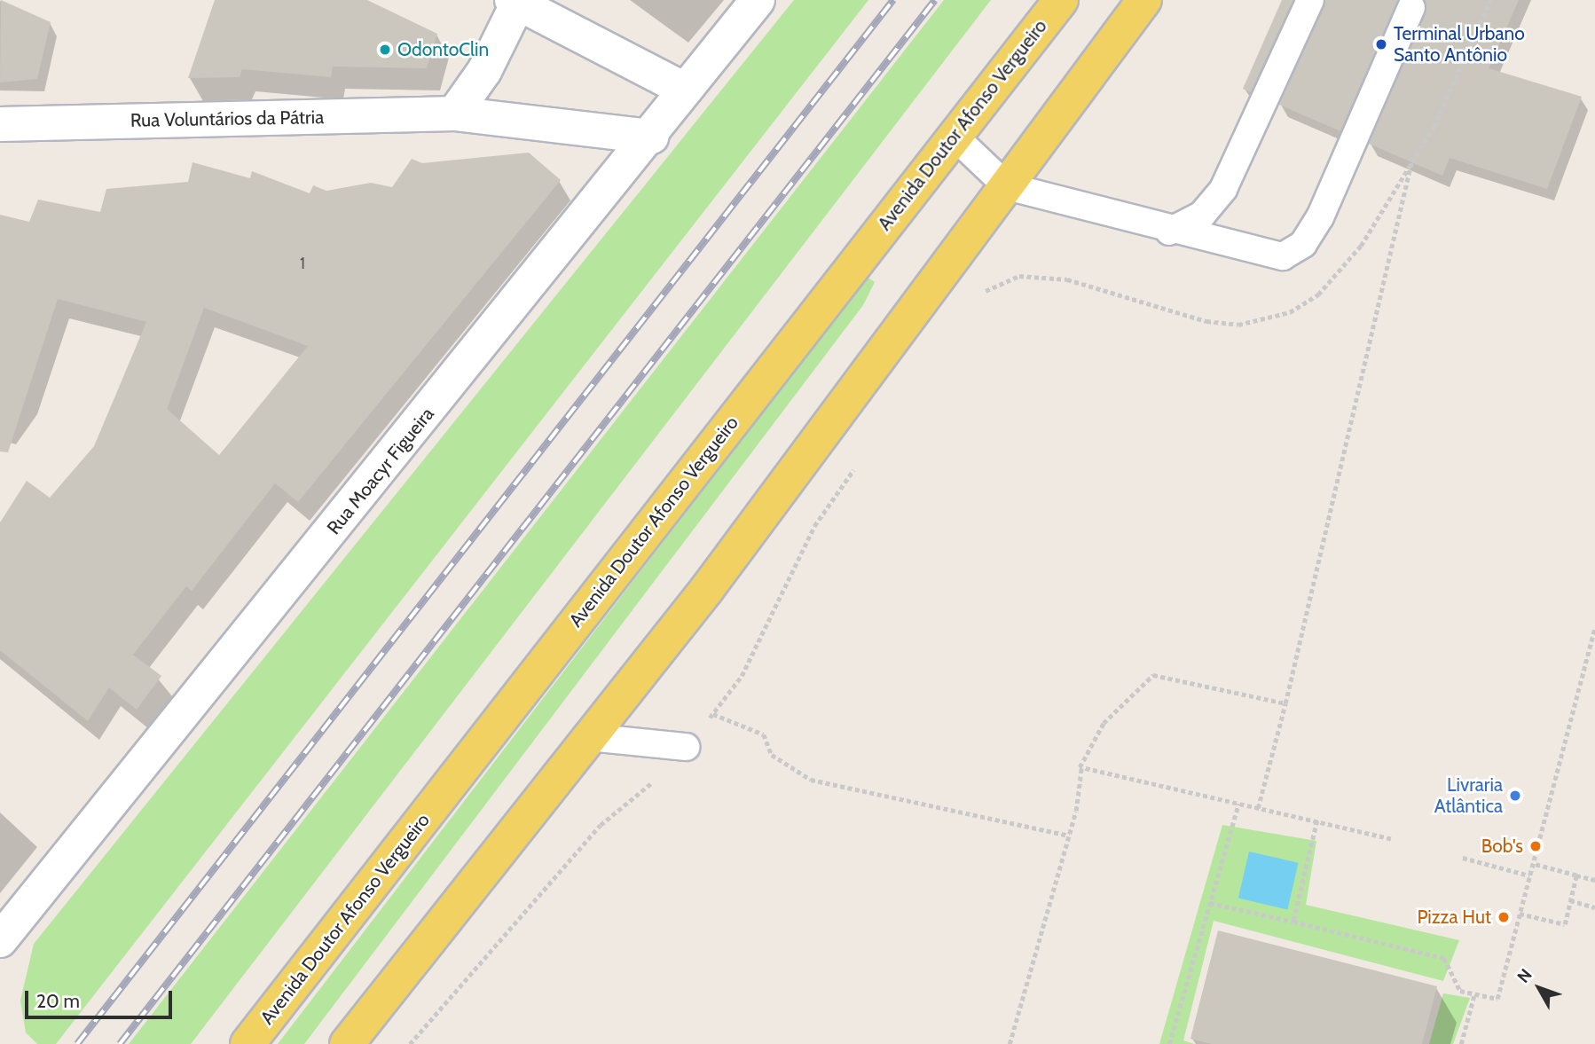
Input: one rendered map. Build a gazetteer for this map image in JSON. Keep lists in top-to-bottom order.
{
  "streets": {
    "main road": ["Rua Voluntários da Pátria", "Avenida Doutor Afonso Vergueiro", "Rua Moacyr Figueira"]
  },
  "crossings": [
    ["Rua Voluntários da Pátria", "Rua Moacyr Figueira"]
  ],
  "places": [
    "Terminal Urbano Santo Antônio",
    "OdontoClin",
    "Livraria Atlântica",
    "Bob's",
    "Pizza Hut"
  ],
  "house_numbers": ["1"],
  "scale_bar": "20 m",
  "north": "top left"
}
